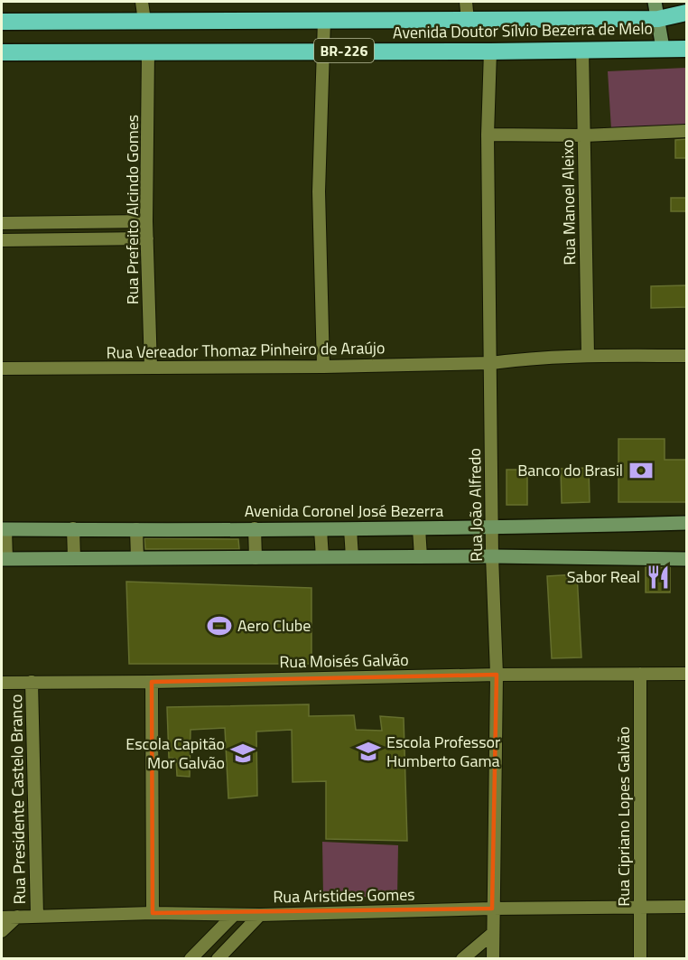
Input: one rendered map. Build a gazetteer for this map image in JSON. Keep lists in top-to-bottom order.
{
  "streets": {
    "highway": ["Avenida Doutor Sílvio Bezerra de Melo", "BR-226"],
    "street": [
      "Rua Manoel Aleixo",
      "Rua Prefeito Alcindo Gomes",
      "Rua Vereador Thomaz Pinheiro de Araújo",
      "Rua João Alfredo",
      "Avenida Coronel José Bezerra",
      "Rua Moisés Galvão",
      "Rua Presidente Castelo Branco",
      "Rua Cipriano Lopes Galvão",
      "Rua Aristides Gomes"
    ]
  },
  "crossings": [
    ["Avenida Doutor Sílvio Bezerra de Melo", "Rua Manoel Aleixo"],
    ["Avenida Doutor Sílvio Bezerra de Melo", "Rua Prefeito Alcindo Gomes"],
    ["Avenida Doutor Sílvio Bezerra de Melo", "Rua João Alfredo"],
    ["Rua Manoel Aleixo", "Rua Vereador Thomaz Pinheiro de Araújo"],
    ["Rua Prefeito Alcindo Gomes", "Rua Vereador Thomaz Pinheiro de Araújo"],
    ["Rua Vereador Thomaz Pinheiro de Araújo", "Rua João Alfredo"],
    ["Rua João Alfredo", "Avenida Coronel José Bezerra"],
    ["Rua João Alfredo", "Rua Moisés Galvão"],
    ["Rua João Alfredo", "Rua Aristides Gomes"],
    ["Rua Moisés Galvão", "Rua Presidente Castelo Branco"],
    ["Rua Moisés Galvão", "Rua Cipriano Lopes Galvão"],
    ["Rua Presidente Castelo Branco", "Rua Aristides Gomes"],
    ["Rua Cipriano Lopes Galvão", "Rua Aristides Gomes"]
  ],
  "places": {
    "bank": ["Banco do Brasil"],
    "restaurant": ["Sabor Real"],
    "sports": ["Aero Clube"],
    "school or university": ["Escola Professor Humberto Gama", "Escola Capitão Mor Galvão"]
  }
}
